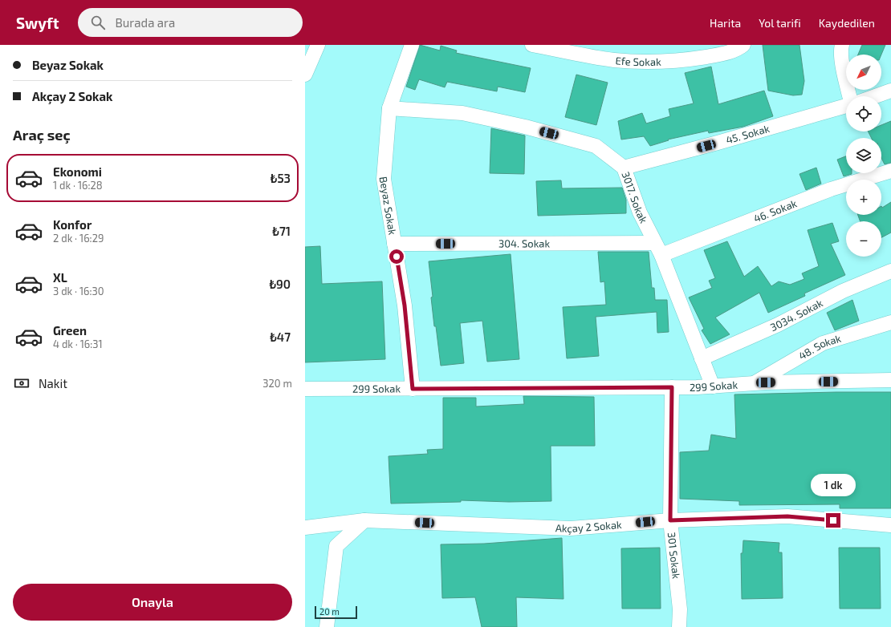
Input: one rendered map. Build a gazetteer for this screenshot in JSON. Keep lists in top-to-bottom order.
{
  "streets": {
    "street": [
      "Efe Sokak",
      "45. Sokak",
      "3017. Sokak",
      "Beyaz Sokak",
      "46. Sokak",
      "304. Sokak",
      "3034. Sokak",
      "48. Sokak",
      "299 Sokak",
      "Akçay 2 Sokak",
      "301 Sokak"
    ]
  },
  "crossings": [
    ["45. Sokak", "3017. Sokak"],
    ["3017. Sokak", "Beyaz Sokak"],
    ["3017. Sokak", "46. Sokak"],
    ["3017. Sokak", "304. Sokak"],
    ["3017. Sokak", "3034. Sokak"],
    ["3017. Sokak", "299 Sokak"],
    ["Beyaz Sokak", "304. Sokak"],
    ["Beyaz Sokak", "299 Sokak"],
    ["48. Sokak", "299 Sokak"],
    ["299 Sokak", "301 Sokak"],
    ["Akçay 2 Sokak", "301 Sokak"]
  ],
  "scale_bar": "20 m",
  "north": "bottom left",
  "page": {
    "header": "Swyft",
    "search": "Burada ara",
    "nav": ["Harita", "Yol tarifi", "Kaydedilen"],
    "banner": ["Beyaz Sokak", "Akçay 2 Sokak"],
    "map_buttons": ["+", "−"],
    "heading": "Araç seç",
    "list": [
      {
        "name": "Ekonomi",
        "note": "1 dk · 16:28",
        "value": "₺53"
      },
      {
        "name": "Konfor",
        "note": "2 dk · 16:29",
        "value": "₺71"
      },
      {
        "name": "XL",
        "note": "3 dk · 16:30",
        "value": "₺90"
      },
      {
        "name": "Green",
        "note": "4 dk · 16:31",
        "value": "₺47"
      }
    ],
    "pay": ["Nakit", "320 m"],
    "bubble": "1 dk",
    "buttons": "Onayla",
    "scale": "20 m"
  }
}
